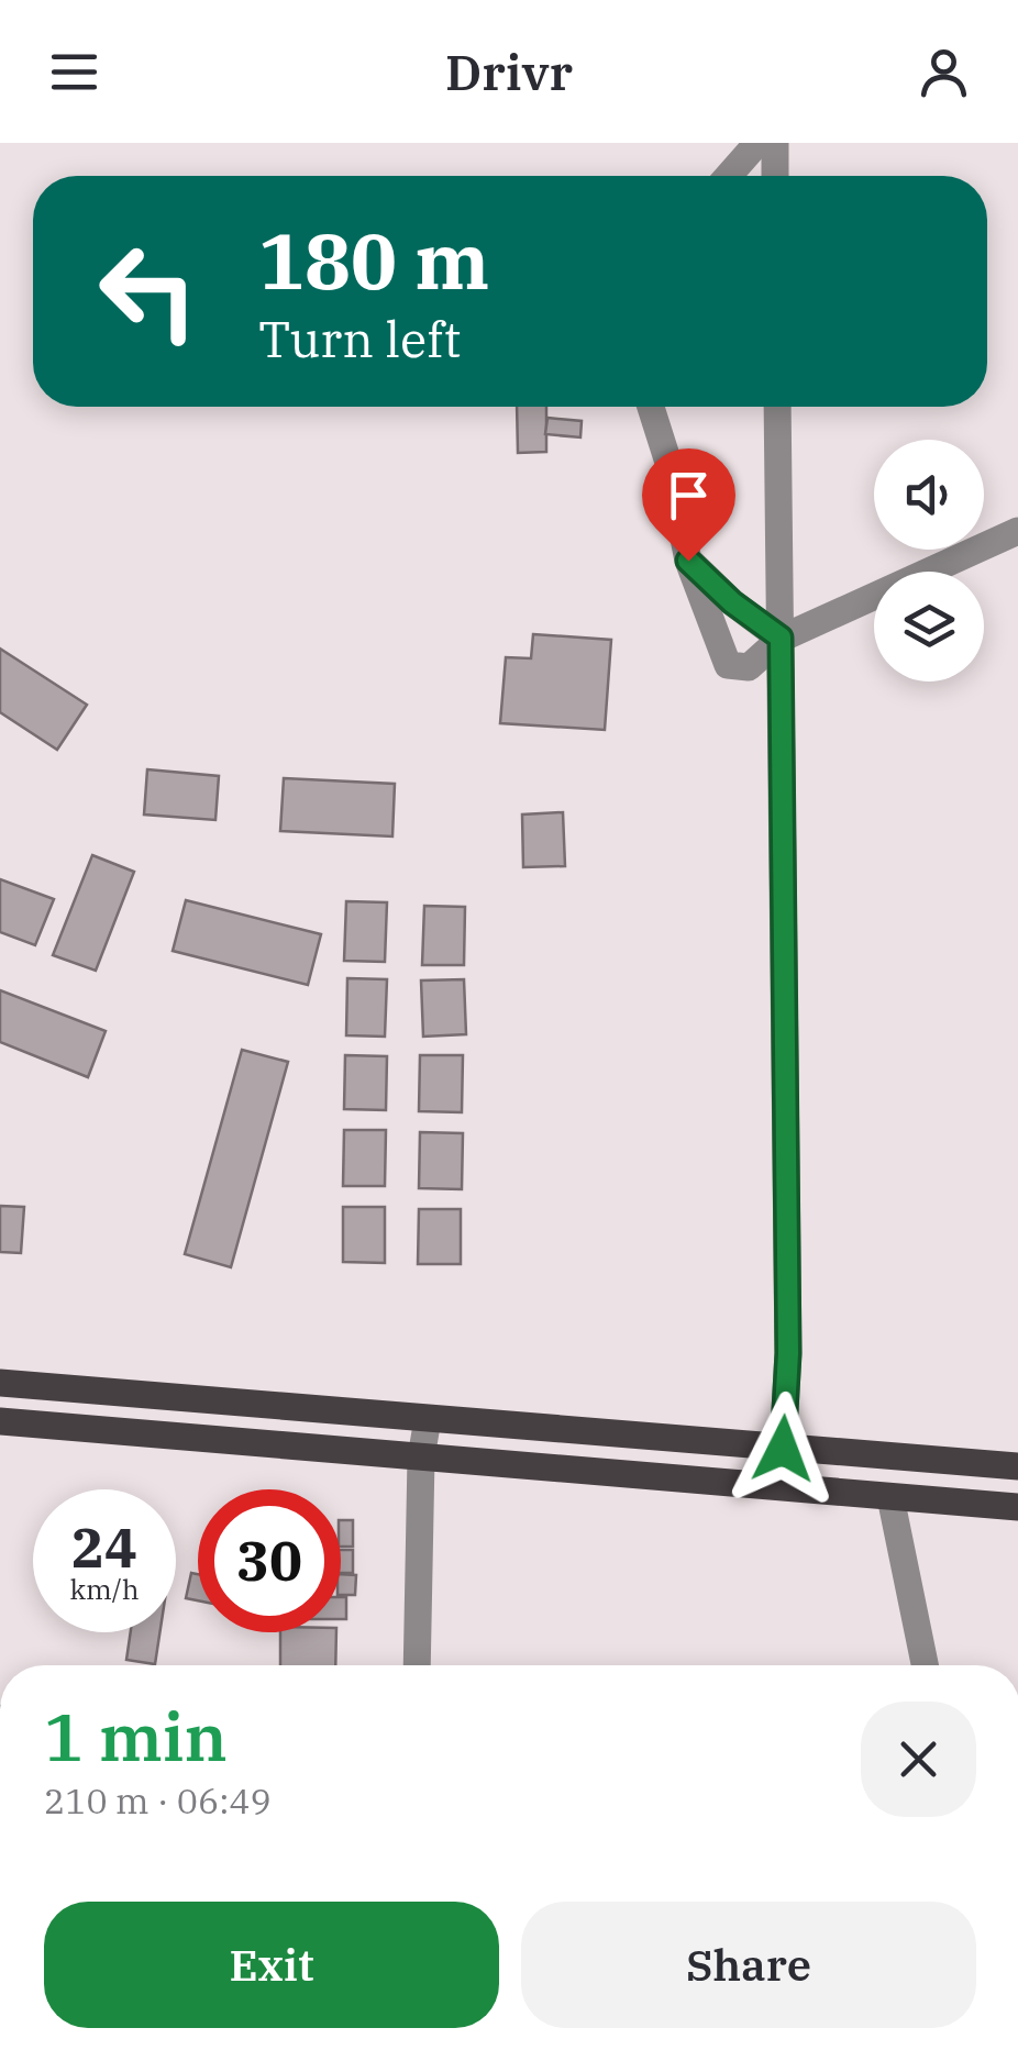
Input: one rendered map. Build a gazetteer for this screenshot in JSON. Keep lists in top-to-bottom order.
{
  "page": {
    "header": "Drivr",
    "turn": ["180 m", "Turn left"],
    "speed": "24 km/h",
    "limit": "30",
    "heading": ["1 min", "210 m · 06:49"],
    "buttons": ["Exit", "Share"]
  }
}
